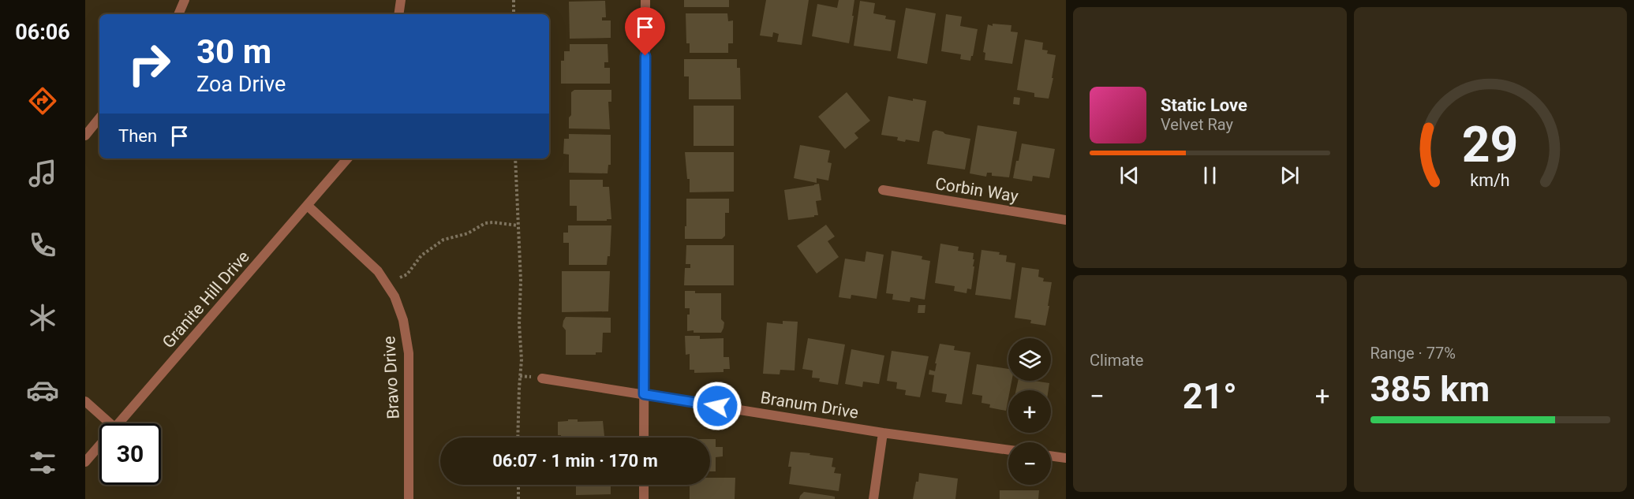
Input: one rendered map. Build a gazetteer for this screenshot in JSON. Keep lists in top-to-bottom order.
{
  "streets": {
    "street": [
      "Corbin Way",
      "Granite Hill Drive",
      "Bravo Drive",
      "Branum Drive"
    ]
  },
  "crossings": [
    ["Granite Hill Drive", "Bravo Drive"]
  ],
  "page": {
    "tabs": "06:06",
    "turn": ["30 m", "Zoa Drive"],
    "song": ["Static Love", "Velvet Ray"],
    "then": "Then",
    "tile": [
      "Climate",
      ["Range · 77%", "385 km"]
    ],
    "map_buttons": ["+", "−"],
    "heat": ["−", "21°", "+"],
    "limit": "30",
    "trip": "06:07 · 1 min · 170 m",
    "gauge": ["29", "km/h"]
  }
}
